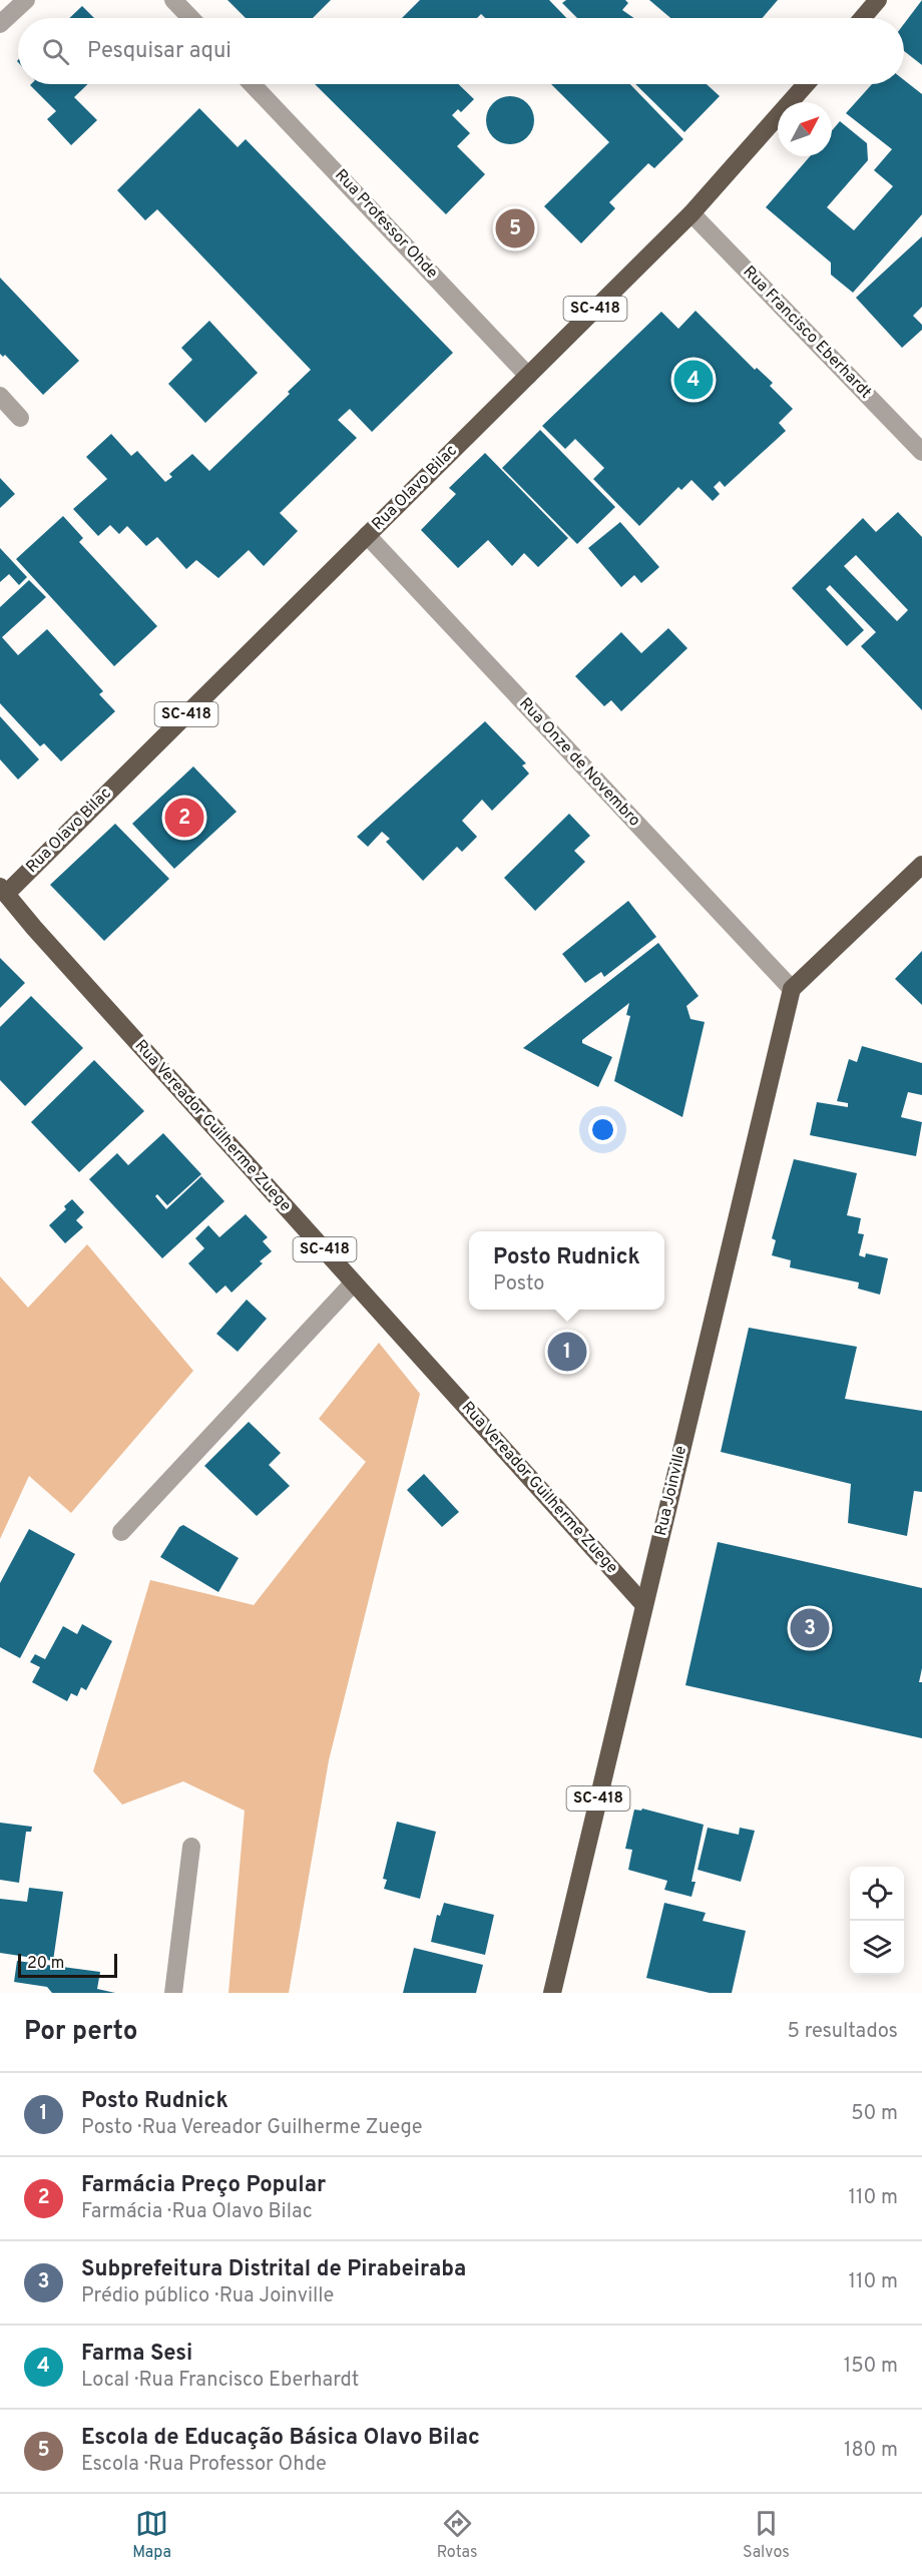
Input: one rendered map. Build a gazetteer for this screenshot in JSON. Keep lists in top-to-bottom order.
{
  "streets": {
    "main road": [
      "SC-418",
      "Rua Olavo Bilac",
      "Rua Vereador Guilherme Zuege",
      "Rua Joinville"
    ],
    "street": ["Rua Professor Ohde", "Rua Francisco Eberhardt", "Rua Onze de Novembro"]
  },
  "crossings": [
    ["Rua Professor Ohde", "Rua Olavo Bilac"],
    ["Rua Francisco Eberhardt", "Rua Olavo Bilac"],
    ["Rua Olavo Bilac", "Rua Onze de Novembro"],
    ["Rua Olavo Bilac", "Rua Vereador Guilherme Zuege"],
    ["Rua Onze de Novembro", "Rua Joinville"],
    ["Rua Vereador Guilherme Zuege", "Rua Joinville"]
  ],
  "scale_bar": "20 m",
  "north": "top right",
  "page": {
    "search": "Pesquisar aqui",
    "pins": [
      "5",
      "4",
      "2",
      "1",
      "3"
    ],
    "popup": ["Posto Rudnick", "Posto"],
    "scale": "20 m",
    "heading": ["Por perto", "5 resultados"],
    "list": [
      {
        "mark": "1",
        "name": "Posto Rudnick",
        "note": "Posto · Rua Vereador Guilherme Zuege",
        "value": "50 m"
      },
      {
        "mark": "2",
        "name": "Farmácia Preço Popular",
        "note": "Farmácia · Rua Olavo Bilac",
        "value": "110 m"
      },
      {
        "mark": "3",
        "name": "Subprefeitura Distrital de Pirabeiraba",
        "note": "Prédio público · Rua Joinville",
        "value": "110 m"
      },
      {
        "mark": "4",
        "name": "Farma Sesi",
        "note": "Local · Rua Francisco Eberhardt",
        "value": "150 m"
      },
      {
        "mark": "5",
        "name": "Escola de Educação Básica Olavo Bilac",
        "note": "Escola · Rua Professor Ohde",
        "value": "180 m"
      }
    ],
    "nav": ["Mapa", "Rotas", "Salvos"]
  }
}
